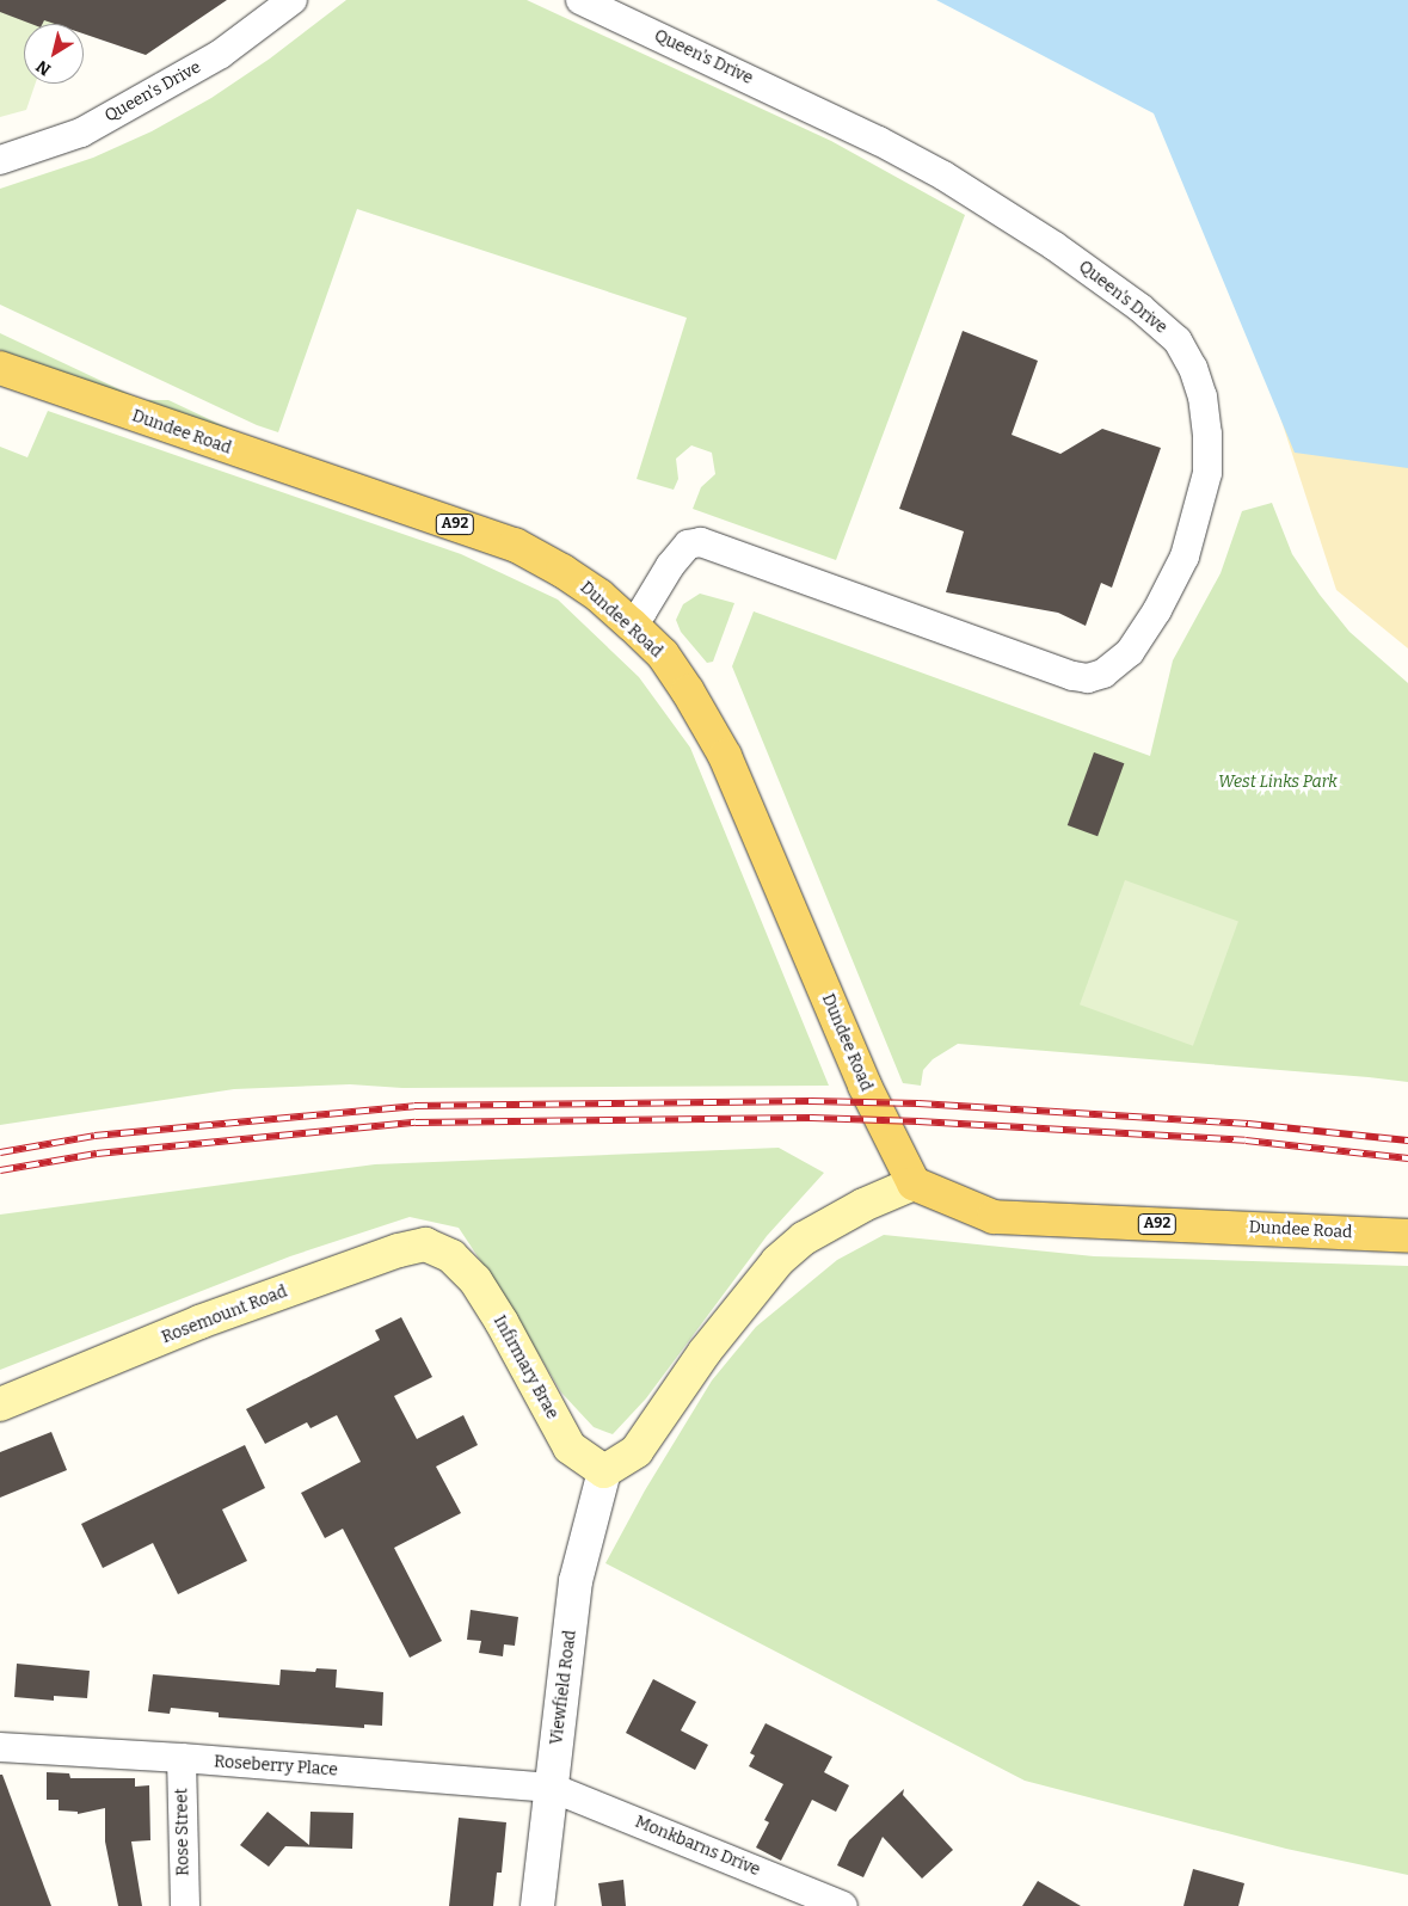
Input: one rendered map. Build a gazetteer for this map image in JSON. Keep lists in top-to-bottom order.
{
  "streets": {
    "main road": [
      "Dundee Road",
      "A92",
      "Rosemount Road",
      "Infirmary Brae"
    ],
    "street": [
      "Queen's Drive",
      "Viewfield Road",
      "Roseberry Place",
      "Rose Street",
      "Monkbarns Drive"
    ]
  },
  "crossings": [
    ["Queen's Drive", "Dundee Road"],
    ["Rosemount Road", "Infirmary Brae"],
    ["Infirmary Brae", "Viewfield Road"],
    ["Viewfield Road", "Roseberry Place"],
    ["Viewfield Road", "Monkbarns Drive"],
    ["Roseberry Place", "Rose Street"],
    ["Roseberry Place", "Monkbarns Drive"]
  ],
  "parks": ["West Links Park"],
  "north": "bottom left"
}
